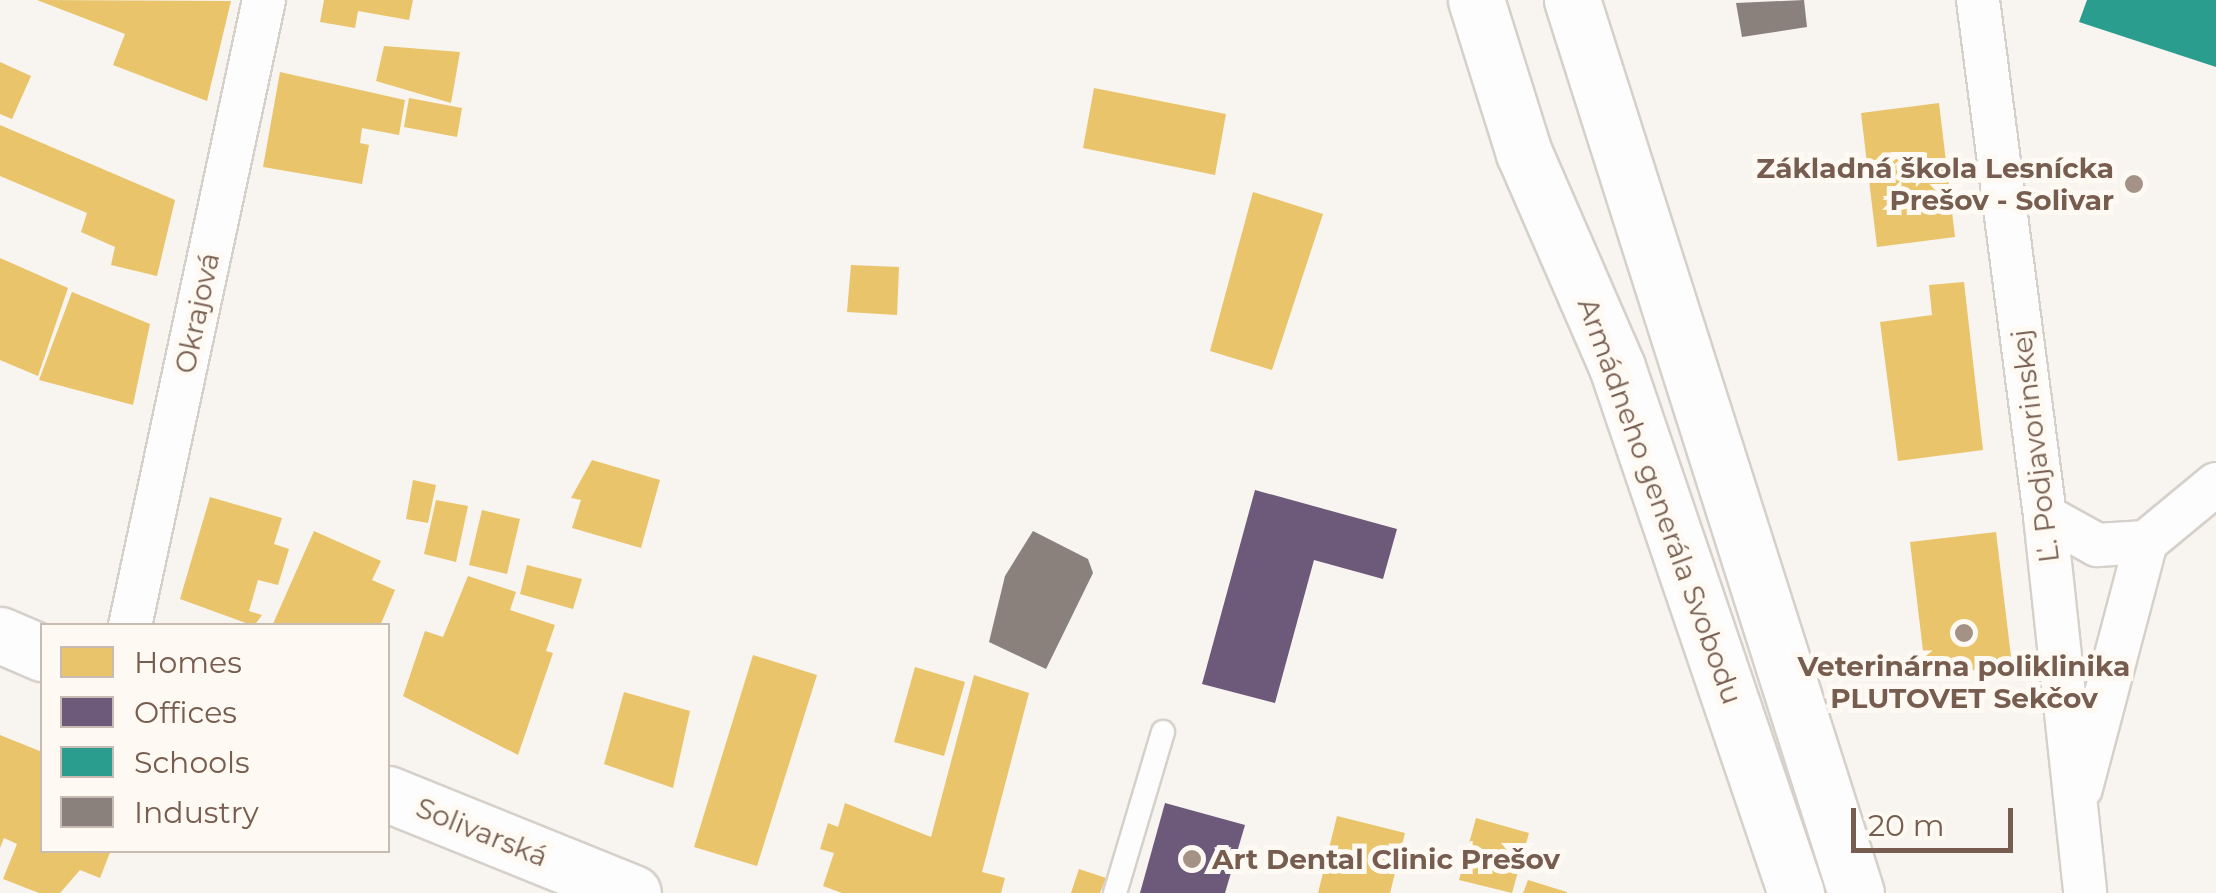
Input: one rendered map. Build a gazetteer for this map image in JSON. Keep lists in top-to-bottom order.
{
  "streets": {
    "street": [
      "Okrajová",
      "Ľ. Podjavorinskej",
      "Armádneho generála Svobodu",
      "Solivarská"
    ]
  },
  "places": ["Základná škola Lesnícka Prešov - Solivar", "Veterinárna poliklinika PLUTOVET Sekčov", "Art Dental Clinic Prešov"],
  "legend": [
    "Homes",
    "Offices",
    "Schools",
    "Industry"
  ],
  "scale_bar": "20 m"
}
